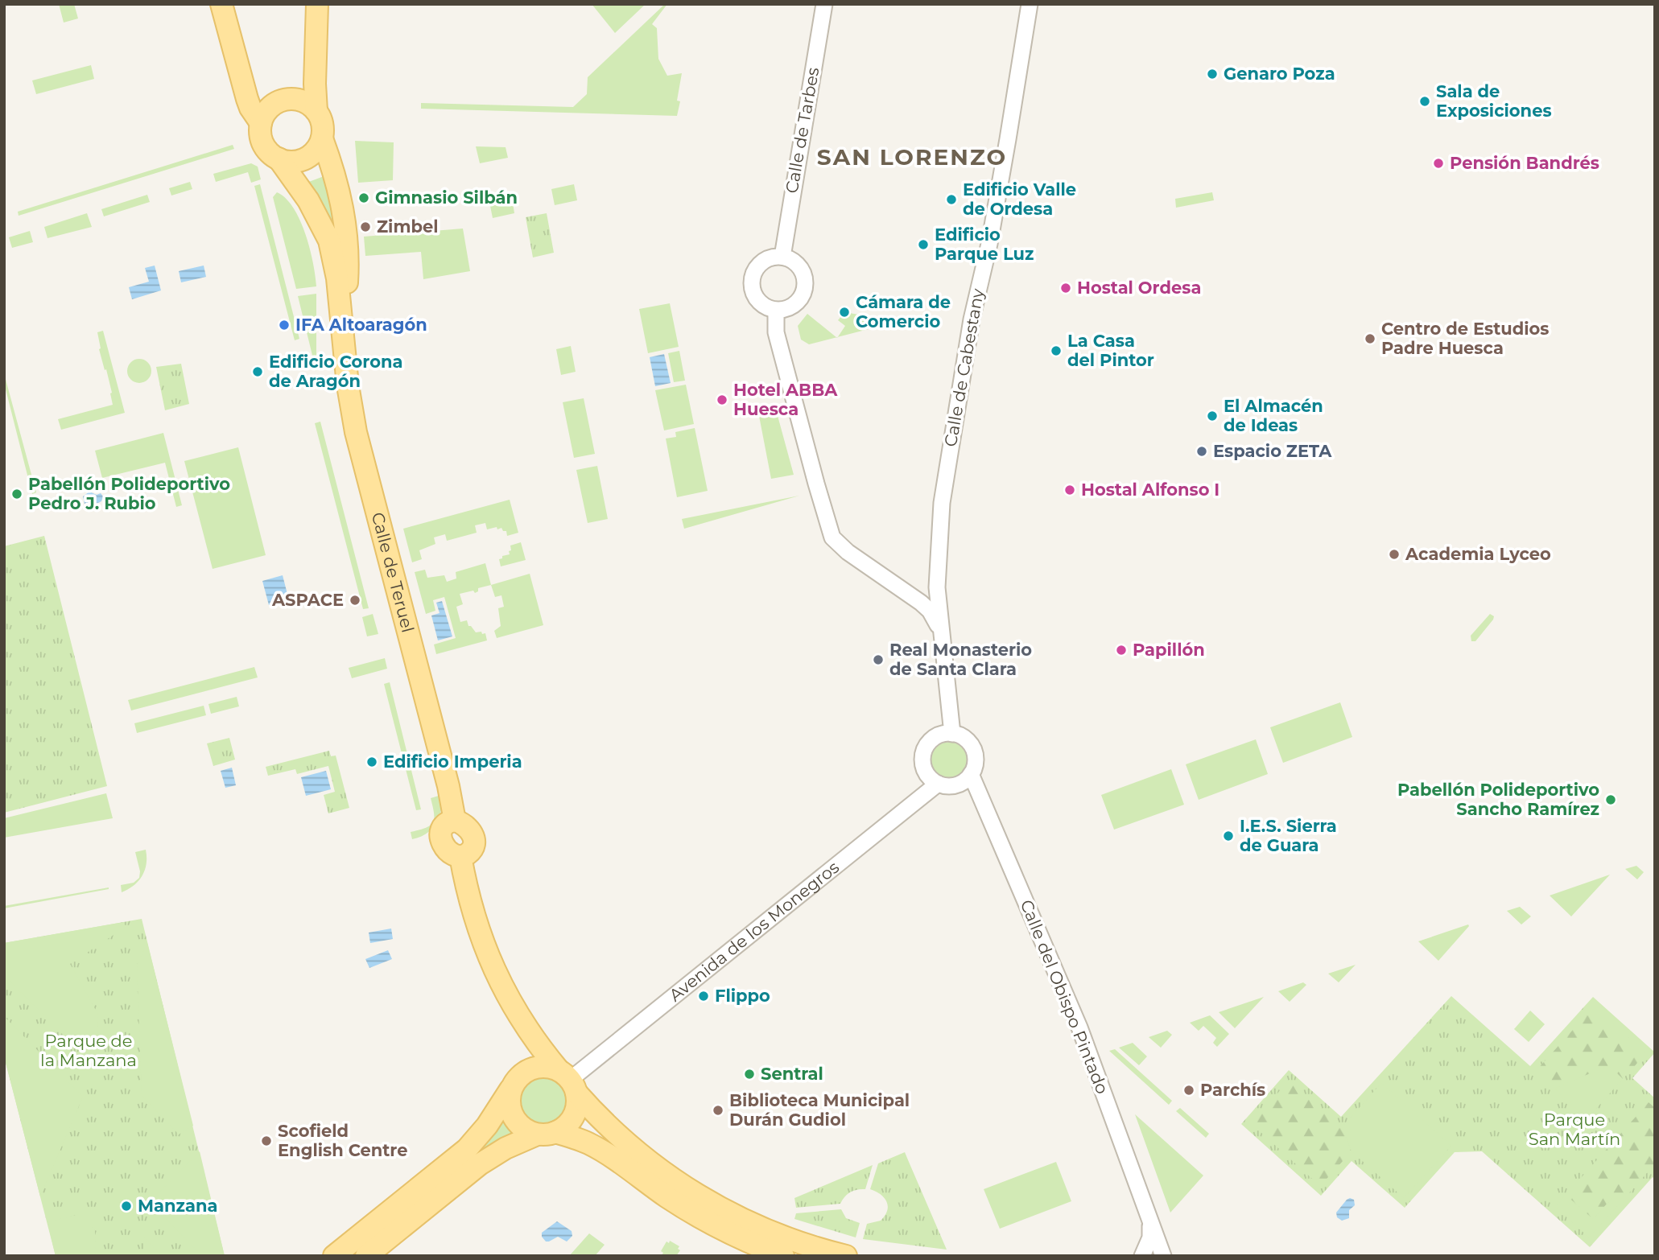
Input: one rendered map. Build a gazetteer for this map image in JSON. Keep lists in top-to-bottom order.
{
  "streets": {
    "main road": ["Calle de Teruel"],
    "street": [
      "Calle de Tarbes",
      "Calle de Cabestany",
      "Avenida de los Monegros",
      "Calle del Obispo Pintado"
    ]
  },
  "crossings": [
    ["Calle de Cabestany", "Avenida de los Monegros"],
    ["Calle de Cabestany", "Calle del Obispo Pintado"],
    ["Avenida de los Monegros", "Calle del Obispo Pintado"]
  ],
  "districts": ["SAN LORENZO"],
  "parks": ["Parque de la Manzana", "Parque San Martín"],
  "places": [
    "Genaro Poza",
    "Sala de Exposiciones",
    "Pensión Bandrés",
    "Gimnasio Silbán",
    "Edificio Valle de Ordesa",
    "Zimbel",
    "Edificio Parque Luz",
    "Hostal Ordesa",
    "Cámara de Comercio",
    "IFA Altoaragón",
    "Centro de Estudios Padre Huesca",
    "La Casa del Pintor",
    "Edificio Corona de Aragón",
    "Hotel ABBA Huesca",
    "El Almacén de Ideas",
    "Espacio ZETA",
    "Hostal Alfonso I",
    "Pabellón Polideportivo Pedro J. Rubio",
    "Academia Lyceo",
    "ASPACE",
    "Papillón",
    "Real Monasterio de Santa Clara",
    "Edificio Imperia",
    "Pabellón Polideportivo Sancho Ramírez",
    "I.E.S. Sierra de Guara",
    "Flippo",
    "Sentral",
    "Parchís",
    "Biblioteca Municipal Durán Gudiol",
    "Scofield English Centre",
    "Manzana"
  ]
}
